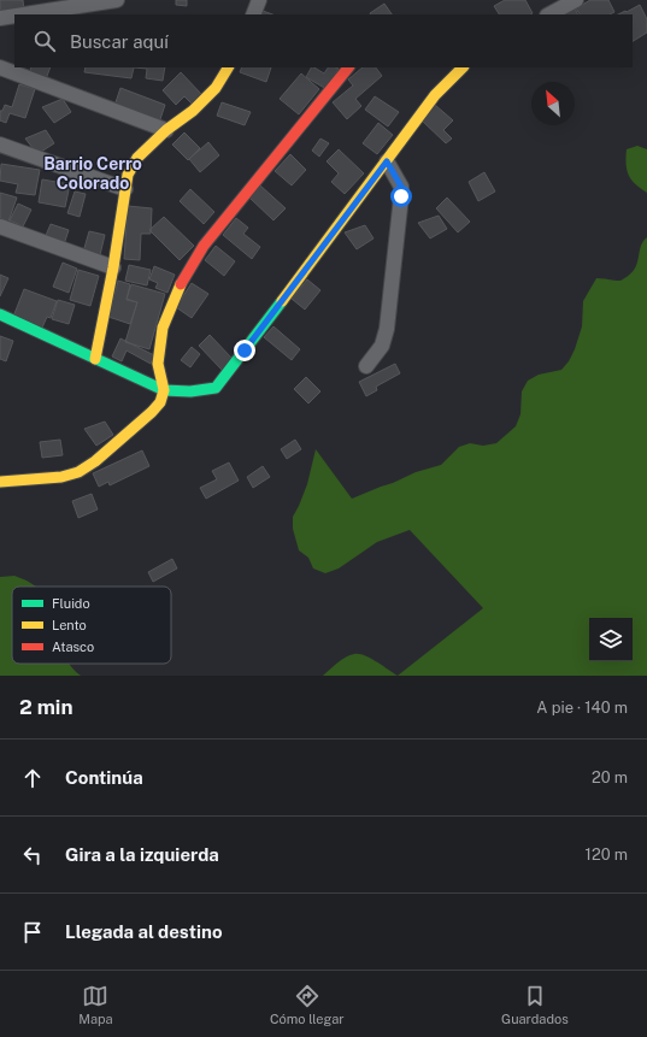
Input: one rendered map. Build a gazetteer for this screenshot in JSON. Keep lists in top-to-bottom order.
{
  "districts": ["Barrio Cerro Colorado"],
  "legend": ["Fluido", "Lento", "Atasco"],
  "north": "top left",
  "page": {
    "search": "Buscar aquí",
    "heading": ["2 min", "A pie · 140 m"],
    "list": [
      ["Continúa", "20 m"],
      ["Gira a la izquierda", "120 m"],
      "Llegada al destino"
    ],
    "nav": ["Mapa", "Cómo llegar", "Guardados"]
  }
}
